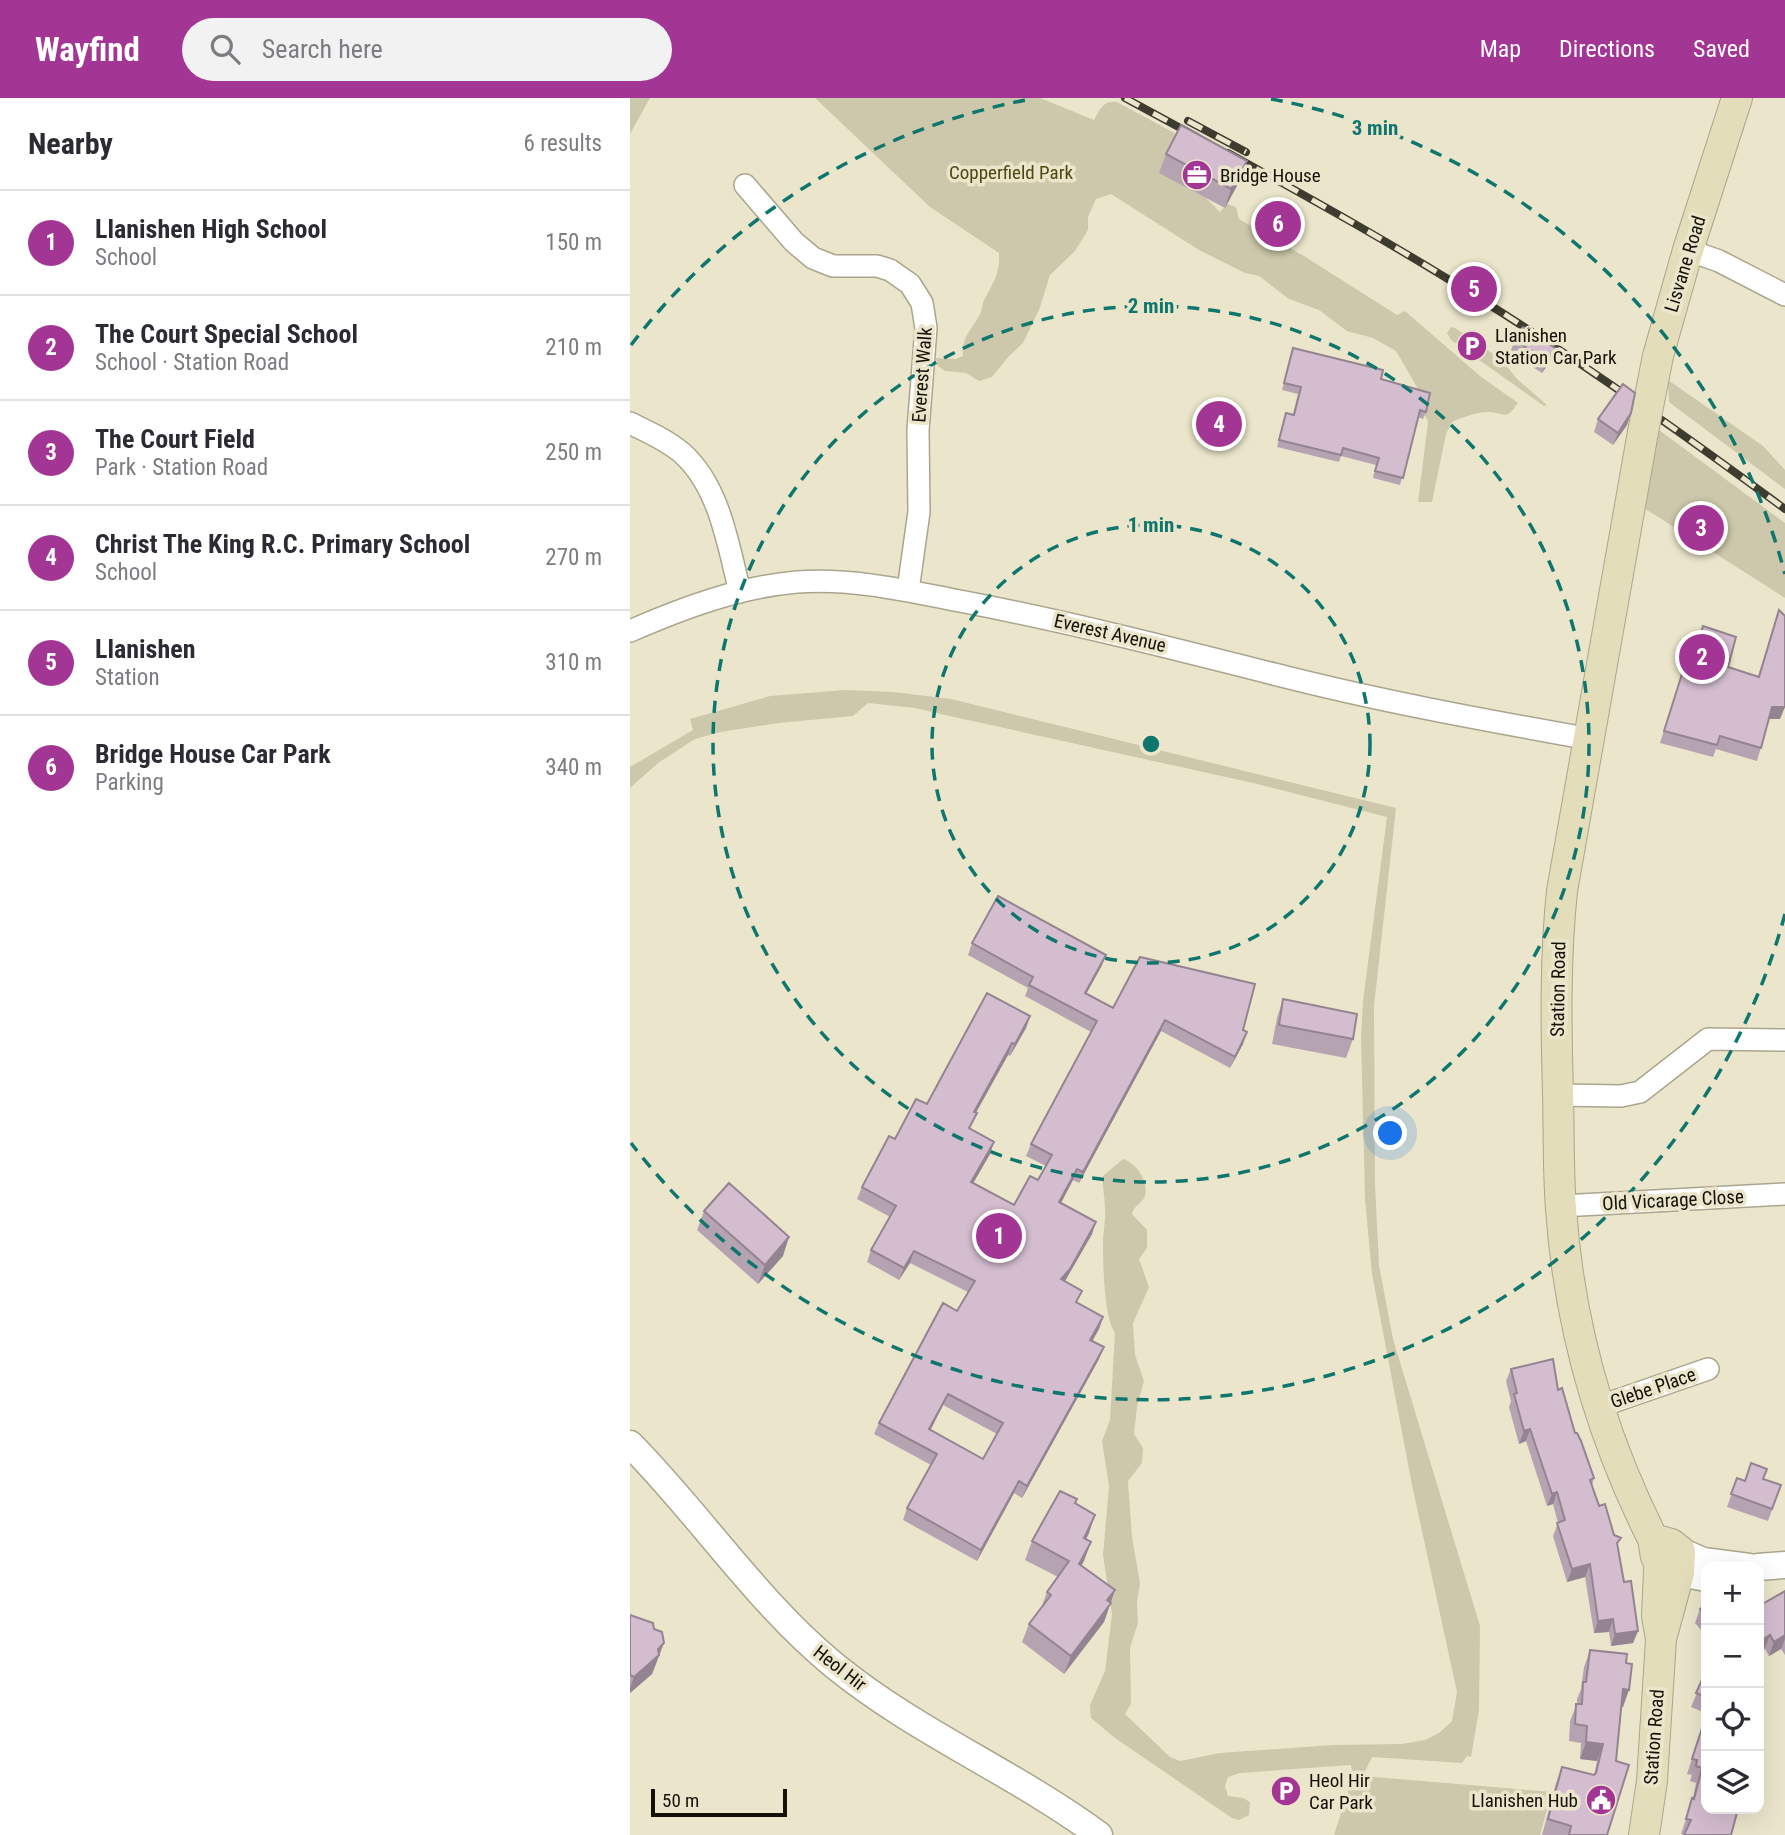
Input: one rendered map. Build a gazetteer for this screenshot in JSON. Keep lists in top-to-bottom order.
{
  "streets": {
    "main road": ["Lisvane Road", "Station Road"],
    "street": [
      "Everest Walk",
      "Everest Avenue",
      "Old Vicarage Close",
      "Glebe Place",
      "Heol Hir"
    ]
  },
  "crossings": [
    ["Lisvane Road", "Station Road"],
    ["Everest Walk", "Everest Avenue"],
    ["Everest Avenue", "Station Road"],
    ["Station Road", "Old Vicarage Close"],
    ["Station Road", "Glebe Place"]
  ],
  "parks": ["Copperfield Park"],
  "places": {
    "office": ["Bridge House"],
    "parking": ["Llanishen Station Car Park", "Heol Hir Car Park"],
    "public building": ["Llanishen Hub"]
  },
  "scale_bar": "50 m",
  "page": {
    "header": "Wayfind",
    "search": "Search here",
    "nav": ["Map", "Directions", "Saved"],
    "heading": ["Nearby", "6 results"],
    "list": [
      {
        "mark": "1",
        "name": "Llanishen High School",
        "note": "School",
        "value": "150 m"
      },
      {
        "mark": "2",
        "name": "The Court Special School",
        "note": "School · Station Road",
        "value": "210 m"
      },
      {
        "mark": "3",
        "name": "The Court Field",
        "note": "Park · Station Road",
        "value": "250 m"
      },
      {
        "mark": "4",
        "name": "Christ The King R.C. Primary School",
        "note": "School",
        "value": "270 m"
      },
      {
        "mark": "5",
        "name": "Llanishen",
        "note": "Station",
        "value": "310 m"
      },
      {
        "mark": "6",
        "name": "Bridge House Car Park",
        "note": "Parking",
        "value": "340 m"
      }
    ],
    "pins": [
      "6",
      "5",
      "4",
      "3",
      "2",
      "1"
    ],
    "map_buttons": ["+", "−"],
    "scale": "50 m"
  },
  "rings": ["3 min", "2 min", "1 min"]
}
